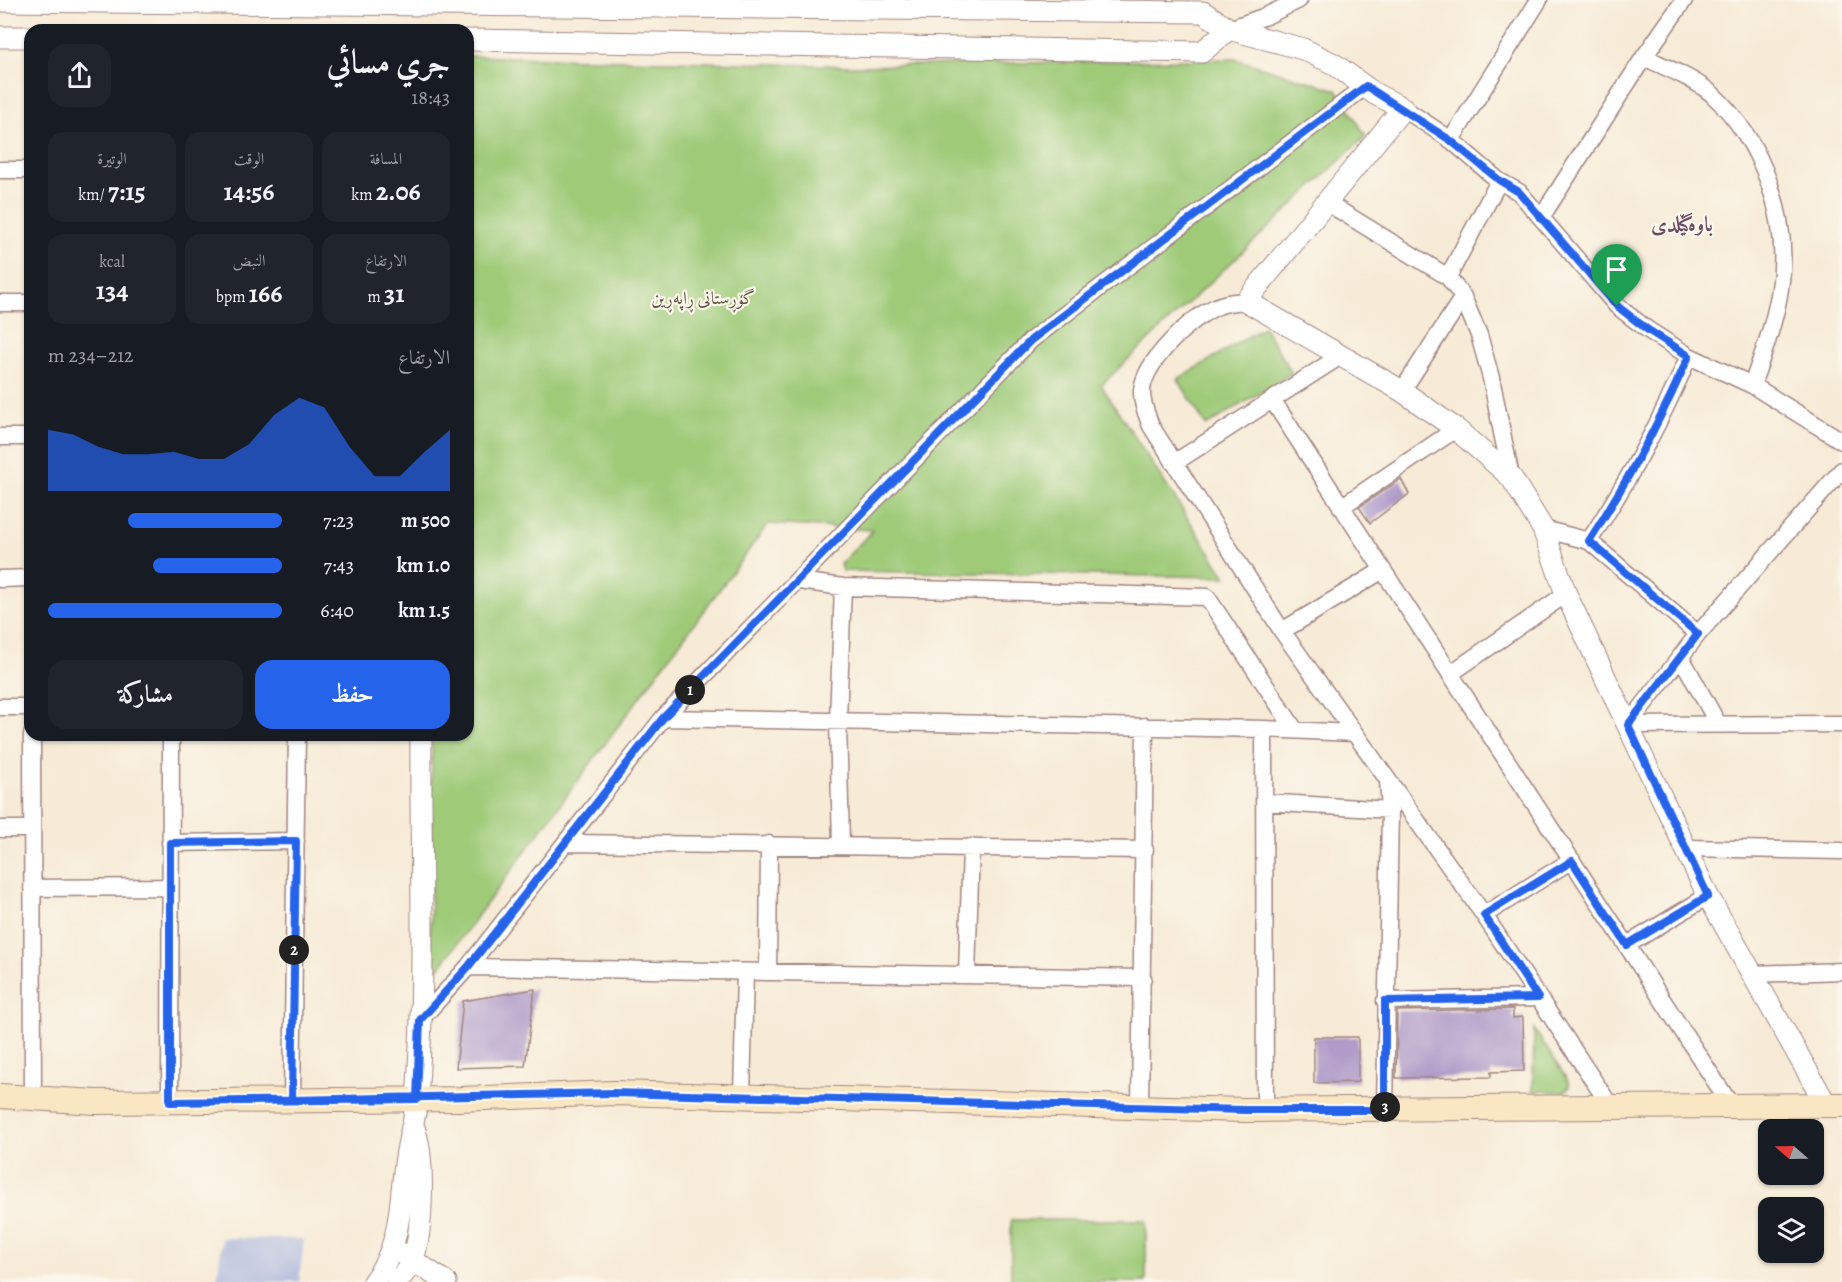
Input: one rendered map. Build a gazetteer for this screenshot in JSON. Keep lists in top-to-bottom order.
{
  "districts": ["باوەگێلدی"],
  "parks": ["گۆڕستانی ڕاپەڕین"],
  "north": "left",
  "page": {
    "heading": ["جري مسائي", "18:43"],
    "stats": [
      ["المسافة", "2.06 km"],
      ["الوقت", "14:56"],
      ["الوتيرة", "7:15 /km"],
      ["الارتفاع", "31 m"],
      ["النبض", "166 bpm"],
      ["kcal", "134"]
    ],
    "chart": ["الارتفاع", "212–234 m"],
    "list": [
      {
        "name": "500 m",
        "note": "7:23"
      },
      {
        "name": "1.0 km",
        "note": "7:43"
      },
      {
        "name": "1.5 km",
        "note": "6:40"
      }
    ],
    "buttons": ["حفظ", "مشاركة"],
    "pins": ["1", "2", "3"]
  }
}
